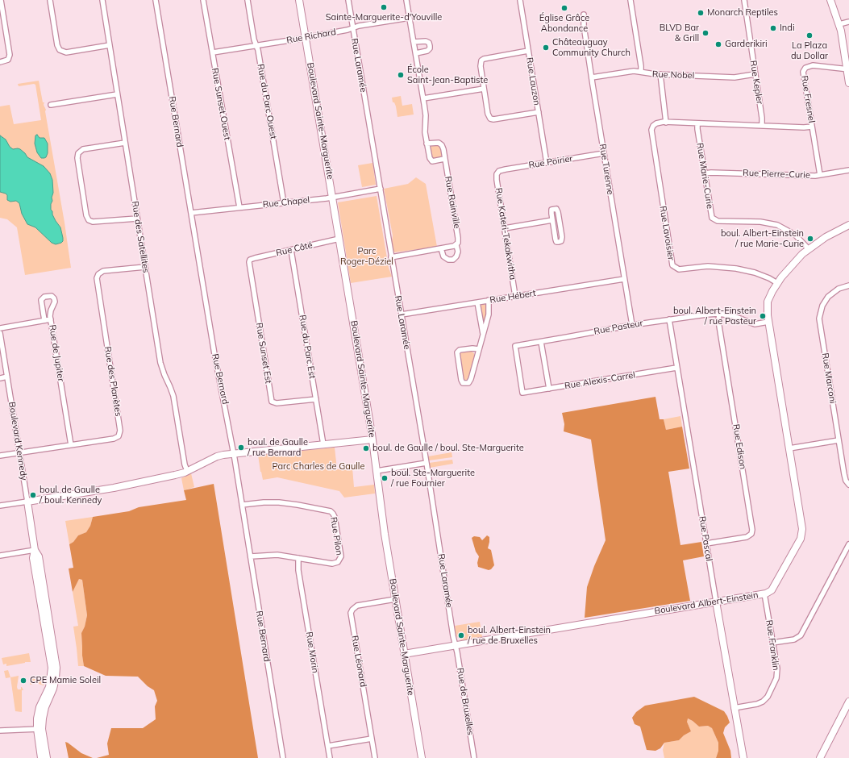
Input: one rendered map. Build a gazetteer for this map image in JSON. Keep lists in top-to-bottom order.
{
  "streets": {
    "street": [
      "Rue Richard",
      "Rue Laramée",
      "Rue Nobel",
      "Rue Lauzon",
      "Rue Kepler",
      "Rue Fresnel",
      "Rue du Parc Ouest",
      "Rue Sunset Ouest",
      "Boulevard Sainte-Marguerite",
      "Rue Bernard",
      "Rue Poirier",
      "Rue Turenne",
      "Rue Pierre-Curie",
      "Rue Marie-Curie",
      "Rue Chapel",
      "Rue Rainville",
      "Rue Lavoisier",
      "Rue Kateri-Tekakwitha",
      "Rue des Satellites",
      "Rue Côté",
      "Rue Hébert",
      "Rue Pasteur",
      "Rue du Parc Est",
      "Rue de Jupiter",
      "Rue Sunset Est",
      "Rue Marconi",
      "Rue Alexis-Carrel",
      "Rue des Planètes",
      "Boulevard Kennedy",
      "Rue Edison",
      "Rue Pilon",
      "Rue Pascal",
      "Boulevard Albert-Einstein",
      "Rue Franklin",
      "Rue Morin",
      "Rue Léonard",
      "Rue de Bruxelles"
    ]
  },
  "crossings": [
    ["Rue Richard", "Rue Laramée"],
    ["Rue Richard", "Rue du Parc Ouest"],
    ["Rue Richard", "Rue Sunset Ouest"],
    ["Rue Richard", "Boulevard Sainte-Marguerite"],
    ["Rue Laramée", "Rue Chapel"],
    ["Rue Laramée", "Rue Hébert"],
    ["Rue Laramée", "Boulevard Albert-Einstein"],
    ["Rue Laramée", "Rue de Bruxelles"],
    ["Rue Nobel", "Rue Kepler"],
    ["Rue Nobel", "Rue Turenne"],
    ["Rue Lauzon", "Rue Poirier"],
    ["Rue Kepler", "Rue Lavoisier"],
    ["Rue Fresnel", "Rue Pierre-Curie"],
    ["Rue Fresnel", "Rue Lavoisier"],
    ["Rue du Parc Ouest", "Rue Chapel"],
    ["Rue Sunset Ouest", "Rue Chapel"],
    ["Boulevard Sainte-Marguerite", "Rue Chapel"],
    ["Boulevard Sainte-Marguerite", "Rue Côté"],
    ["Boulevard Sainte-Marguerite", "Boulevard Albert-Einstein"],
    ["Boulevard Sainte-Marguerite", "Rue Léonard"],
    ["Rue Bernard", "Rue Chapel"],
    ["Rue Bernard", "Rue Pilon"],
    ["Rue Poirier", "Rue Turenne"],
    ["Rue Poirier", "Rue Kateri-Tekakwitha"],
    ["Rue Turenne", "Rue Hébert"],
    ["Rue Turenne", "Rue Pasteur"],
    ["Rue Pierre-Curie", "Rue Marie-Curie"],
    ["Rue Marie-Curie", "Rue Lavoisier"],
    ["Rue Marie-Curie", "Boulevard Albert-Einstein"],
    ["Rue Lavoisier", "Boulevard Albert-Einstein"],
    ["Rue Kateri-Tekakwitha", "Rue Hébert"],
    ["Rue des Satellites", "Rue des Planètes"],
    ["Rue Côté", "Rue du Parc Est"],
    ["Rue Côté", "Rue Sunset Est"],
    ["Rue Pasteur", "Rue Alexis-Carrel"],
    ["Rue Pasteur", "Rue Edison"],
    ["Rue Pasteur", "Rue Pascal"],
    ["Rue Pasteur", "Boulevard Albert-Einstein"],
    ["Rue du Parc Est", "Rue Sunset Est"],
    ["Rue de Jupiter", "Rue des Planètes"],
    ["Rue Alexis-Carrel", "Rue Pascal"],
    ["Rue des Planètes", "Boulevard Kennedy"],
    ["Rue Edison", "Rue Pascal"],
    ["Rue Pilon", "Rue Morin"],
    ["Rue Pascal", "Boulevard Albert-Einstein"],
    ["Rue Pascal", "Rue Franklin"],
    ["Boulevard Albert-Einstein", "Rue Franklin"],
    ["Boulevard Albert-Einstein", "Rue de Bruxelles"]
  ],
  "parks": ["Parc Roger-Déziel", "Parc Charles de Gaulle"],
  "places": [
    "Sainte-Marguerite-d'Youville",
    "Église Grâce Abondance",
    "Monarch Reptiles",
    "Indi",
    "BLVD Bar & Grill",
    "La Plaza du Dollar",
    "Garderikiri",
    "Châteauguay Community Church",
    "École Saint-Jean-Baptiste",
    "boul. Albert-Einstein / rue Marie-Curie",
    "boul. Albert-Einstein / rue Pasteur",
    "boul. de Gaulle / rue Bernard",
    "boul. de Gaulle / boul. Ste-Marguerite",
    "boul. Ste-Marguerite / rue Fournier",
    "boul. de Gaulle / boul. Kennedy",
    "boul. Albert-Einstein / rue de Bruxelles",
    "CPE Mamie Soleil"
  ]
}
